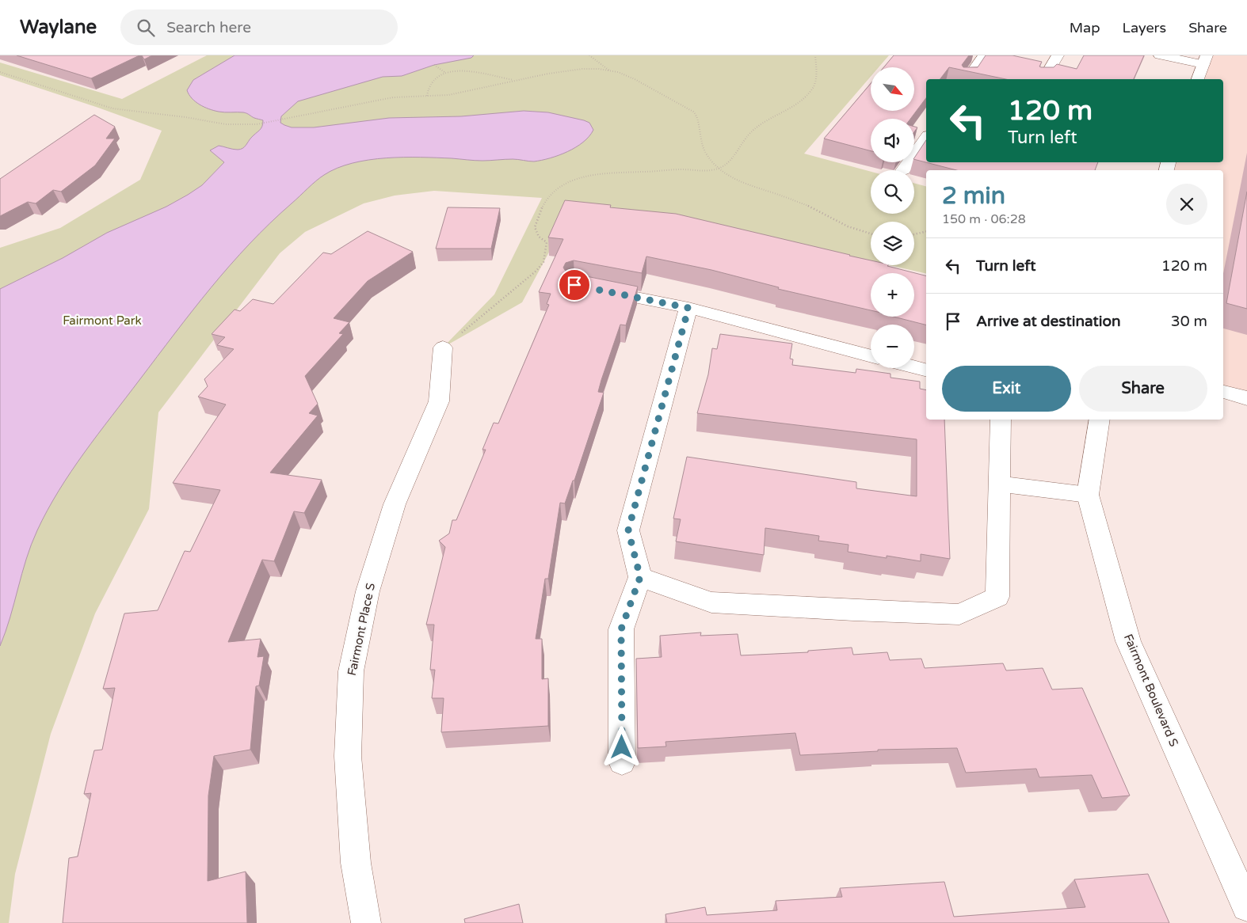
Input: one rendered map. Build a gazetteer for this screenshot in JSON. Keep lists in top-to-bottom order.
{
  "streets": {
    "street": ["Fairmont Place S", "Fairmont Boulevard S"]
  },
  "parks": ["Fairmont Park"],
  "north": "bottom right",
  "page": {
    "header": "Waylane",
    "search": "Search here",
    "nav": ["Map", "Layers", "Share"],
    "map_buttons": ["+", "−"],
    "turn": ["120 m", "Turn left"],
    "heading": ["2 min", "150 m · 06:28"],
    "list": [
      {
        "name": "Turn left",
        "value": "120 m"
      },
      {
        "name": "Arrive at destination",
        "value": "30 m"
      }
    ],
    "buttons": ["Exit", "Share"]
  }
}
